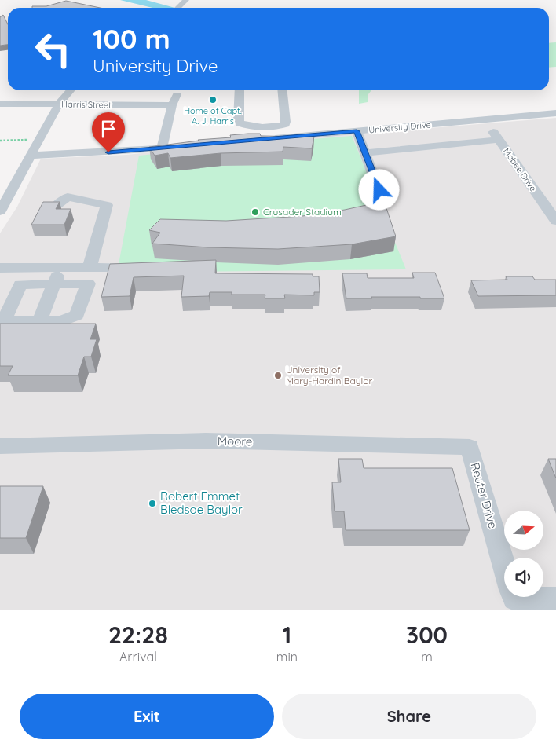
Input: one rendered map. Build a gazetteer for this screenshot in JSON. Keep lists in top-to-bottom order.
{
  "streets": {
    "street": [
      "Harris Street",
      "University Drive",
      "Mabee Drive",
      "Moore",
      "Reuter Drive"
    ]
  },
  "crossings": [
    ["University Drive", "Mabee Drive"],
    ["Moore", "Reuter Drive"]
  ],
  "places": [
    "Home of Capt. A. J. Harris",
    "Crusader Stadium",
    "University of Mary-Hardin Baylor",
    "Robert Emmet Bledsoe Baylor"
  ],
  "north": "right",
  "page": {
    "turn": ["100 m", "University Drive"],
    "eta": [
      "22:28",
      "Arrival",
      "1",
      "min",
      "300",
      "m"
    ],
    "buttons": ["Exit", "Share"]
  }
}
